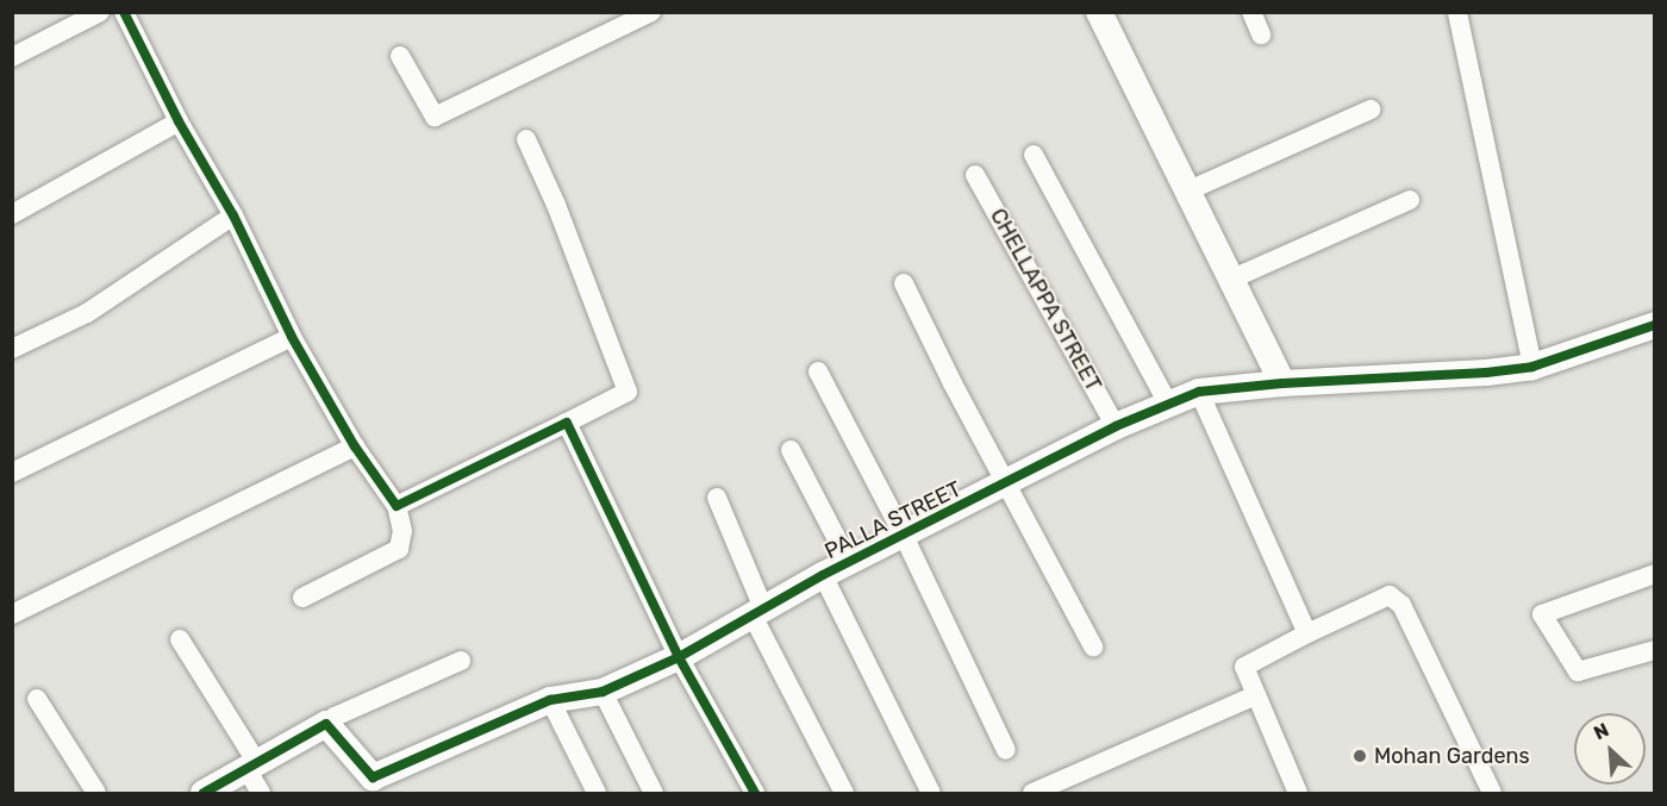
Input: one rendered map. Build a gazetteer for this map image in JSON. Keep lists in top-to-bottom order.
{
  "streets": {
    "street": ["CHELLAPPA STREET", "PALLA STREET"]
  },
  "crossings": [
    ["CHELLAPPA STREET", "PALLA STREET"]
  ],
  "places": ["Mohan Gardens"],
  "north": "top left"
}
